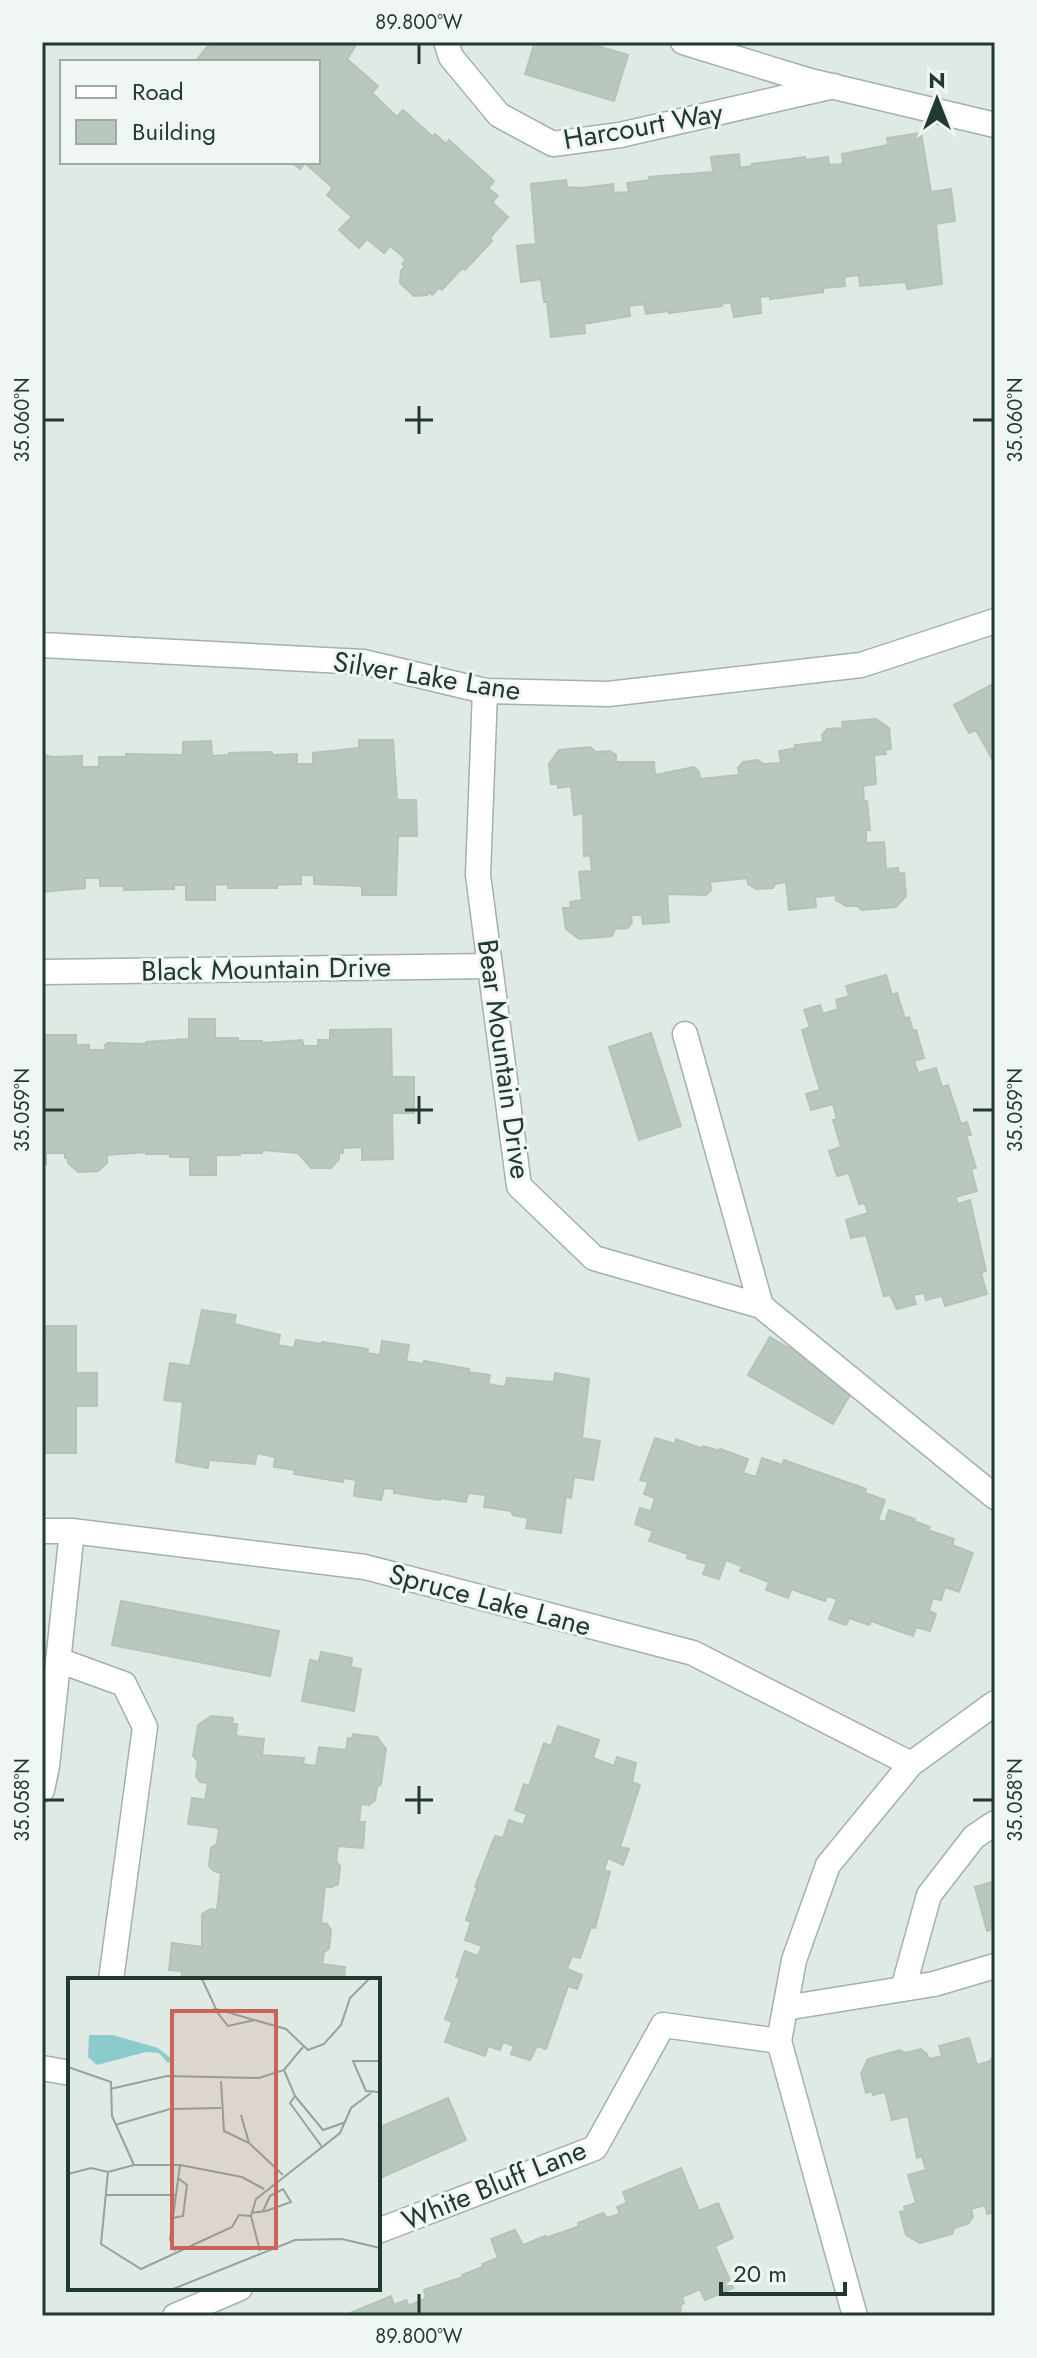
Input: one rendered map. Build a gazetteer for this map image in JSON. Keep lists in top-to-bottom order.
{
  "streets": {
    "street": [
      "Harcourt Way",
      "Silver Lake Lane",
      "Black Mountain Drive",
      "Bear Mountain Drive",
      "Spruce Lake Lane",
      "White Bluff Lane"
    ]
  },
  "crossings": [
    ["Silver Lake Lane", "Bear Mountain Drive"],
    ["Black Mountain Drive", "Bear Mountain Drive"]
  ],
  "legend": ["Road", "Building"],
  "scale_bar": "20 m",
  "north": "top",
  "coordinates": [
    "89.800°W",
    "35.060°N",
    "35.059°N",
    "35.058°N"
  ]
}
